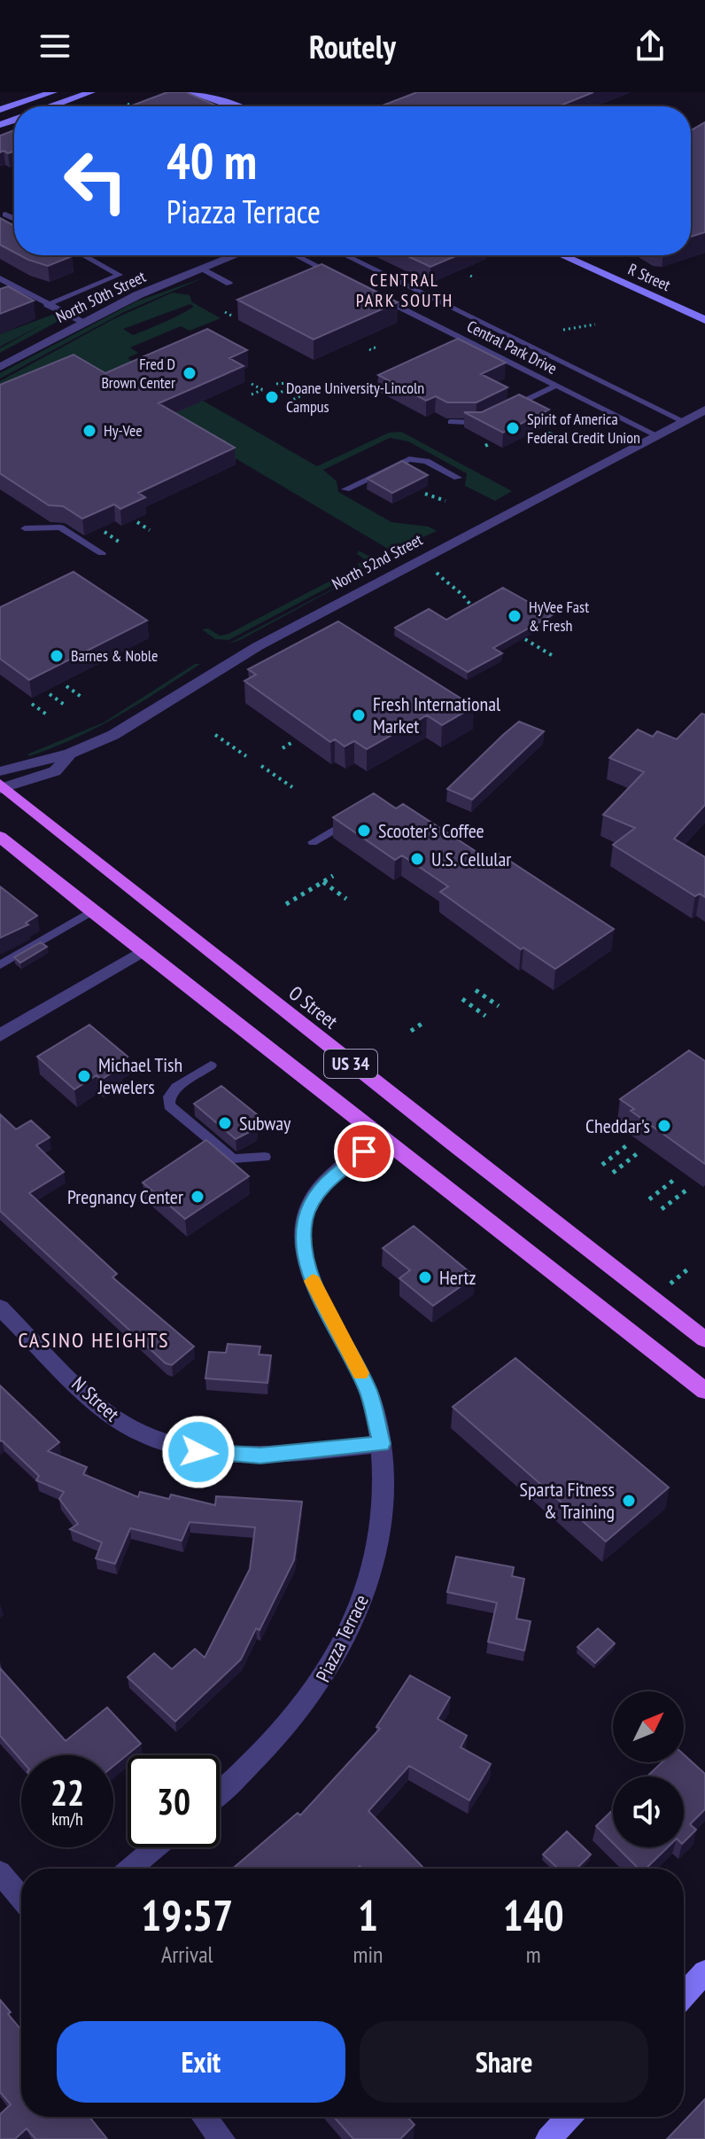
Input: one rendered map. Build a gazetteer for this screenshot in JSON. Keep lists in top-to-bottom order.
{
  "streets": {
    "main road": ["R Street", "O Street", "US 34"],
    "street": [
      "North 50th Street",
      "North 52nd Street",
      "N Street",
      "Piazza Terrace"
    ],
    "lane": ["Central Park Drive"]
  },
  "crossings": [
    ["Central Park Drive", "North 52nd Street"],
    ["North 52nd Street", "O Street"],
    ["US 34", "Piazza Terrace"],
    ["N Street", "Piazza Terrace"]
  ],
  "districts": ["CENTRAL PARK SOUTH", "CASINO HEIGHTS"],
  "places": [
    "Fred D Brown Center",
    "Doane University-Lincoln Campus",
    "Spirit of America Federal Credit Union",
    "Hy-Vee",
    "HyVee Fast & Fresh",
    "Barnes & Noble",
    "Fresh International Market",
    "Scooter's Coffee",
    "U.S. Cellular",
    "Michael Tish Jewelers",
    "Subway",
    "Cheddar's",
    "Pregnancy Center",
    "Hertz",
    "Sparta Fitness & Training"
  ],
  "north": "top right",
  "page": {
    "header": "Routely",
    "turn": ["40 m", "Piazza Terrace"],
    "speed": "22 km/h",
    "limit": "30",
    "eta": [
      "19:57",
      "Arrival",
      "1",
      "min",
      "140",
      "m"
    ],
    "buttons": ["Exit", "Share"]
  }
}
